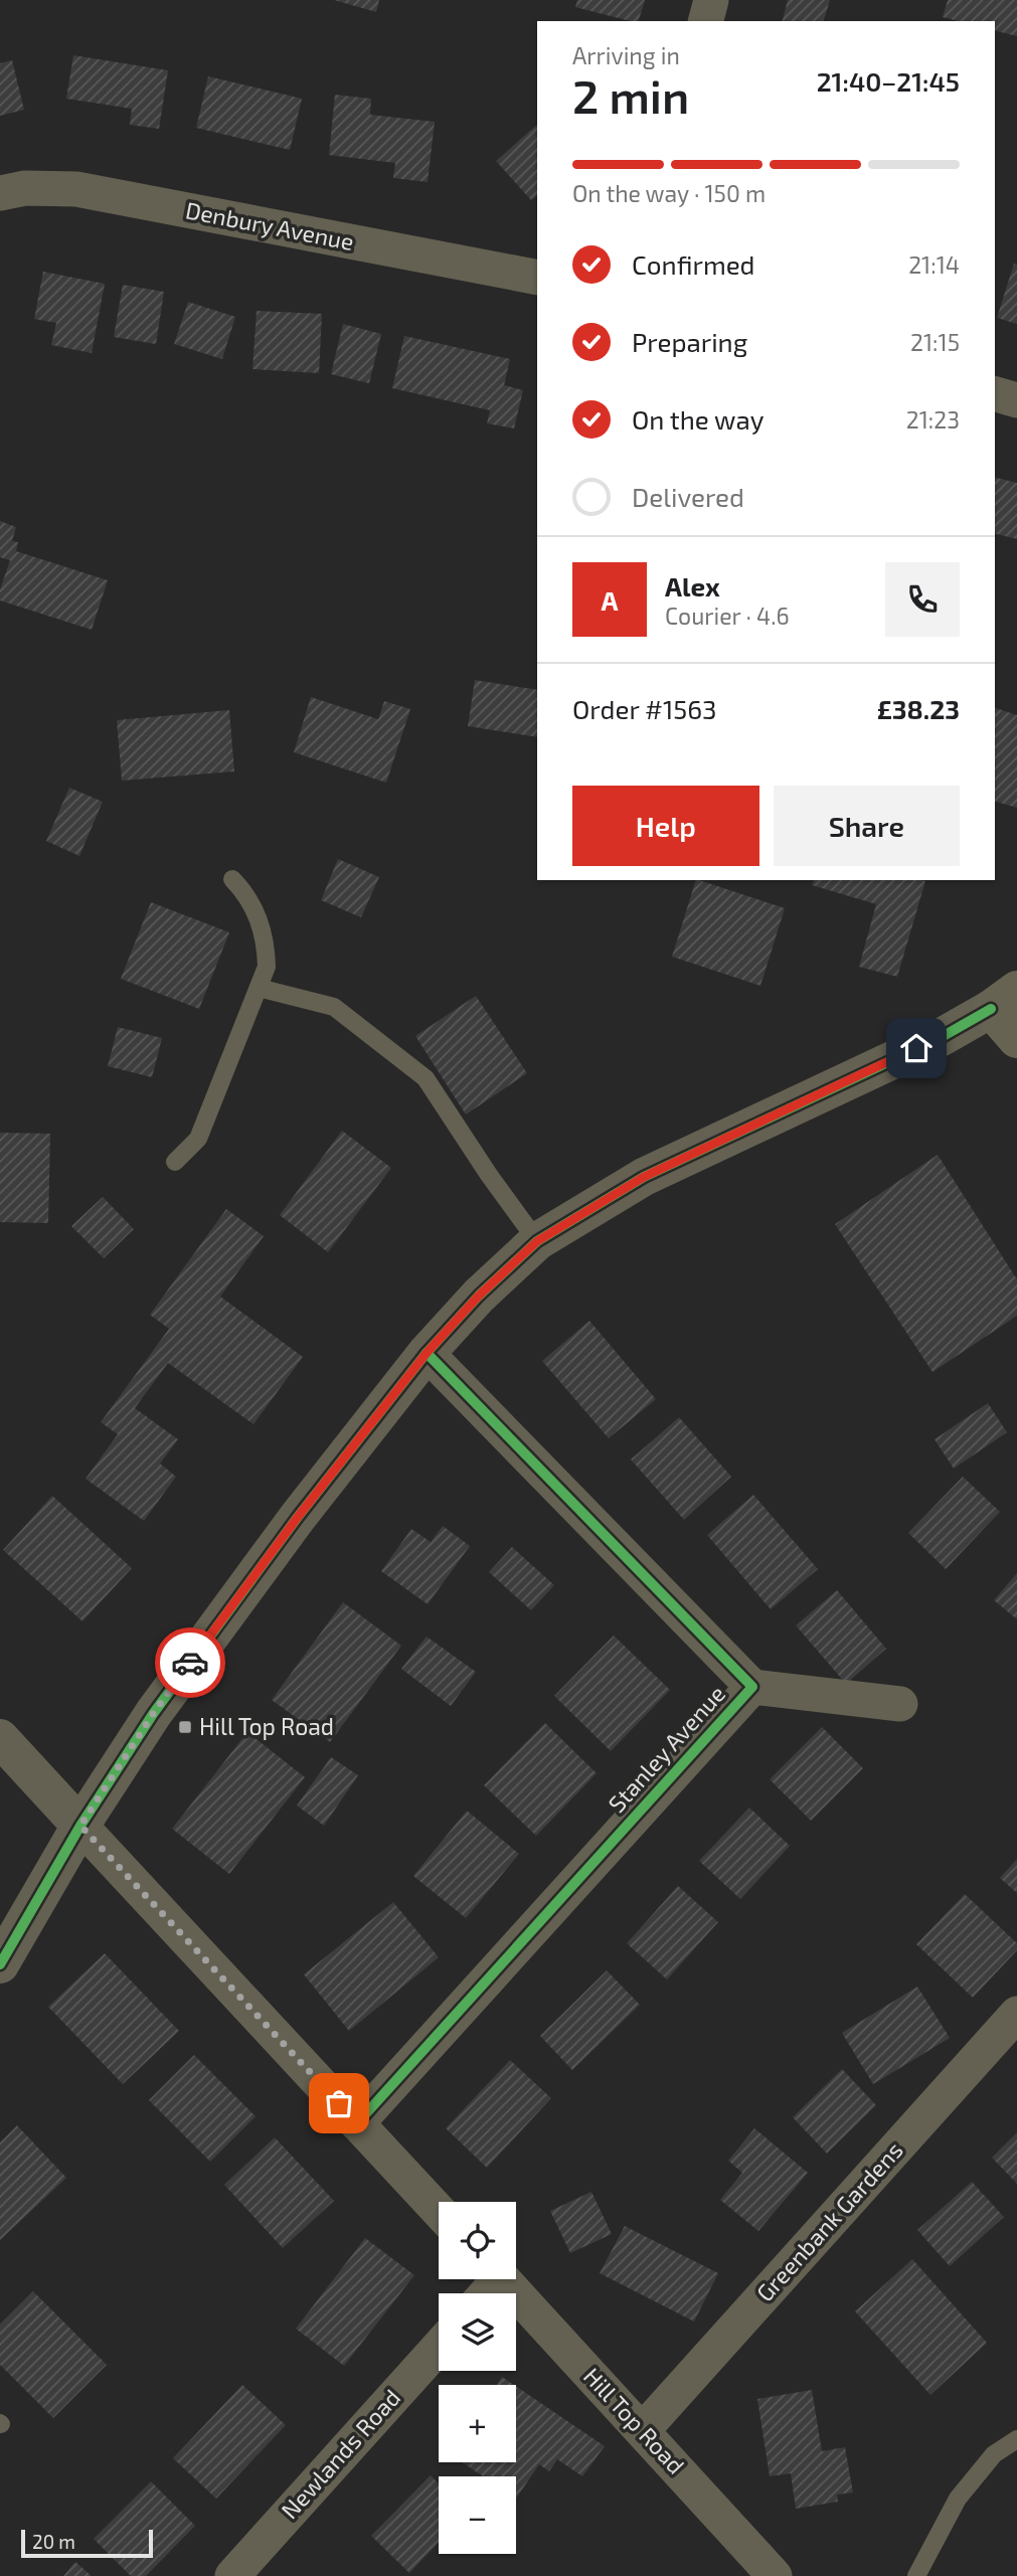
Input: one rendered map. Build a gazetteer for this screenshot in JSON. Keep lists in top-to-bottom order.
{
  "streets": {
    "street": [
      "Denbury Avenue",
      "Stanley Avenue",
      "Greenbank Gardens",
      "Hill Top Road",
      "Newlands Road"
    ]
  },
  "crossings": [
    ["Greenbank Gardens", "Hill Top Road"]
  ],
  "places": {
    "transit": ["Hill Top Road"]
  },
  "scale_bar": "20 m",
  "page": {
    "heading": ["2 min", "Arriving in", "21:40–21:45"],
    "panel": [
      "Alex",
      "Courier · 4.6",
      "Order #1563",
      "£38.23"
    ],
    "bar": "On the way · 150 m",
    "list": [
      ["Confirmed", "21:14"],
      ["Preparing", "21:15"],
      ["On the way", "21:23"],
      "Delivered"
    ],
    "round": "A",
    "buttons": ["Help", "Share"],
    "map_buttons": ["+", "−"],
    "scale": "20 m"
  }
}
